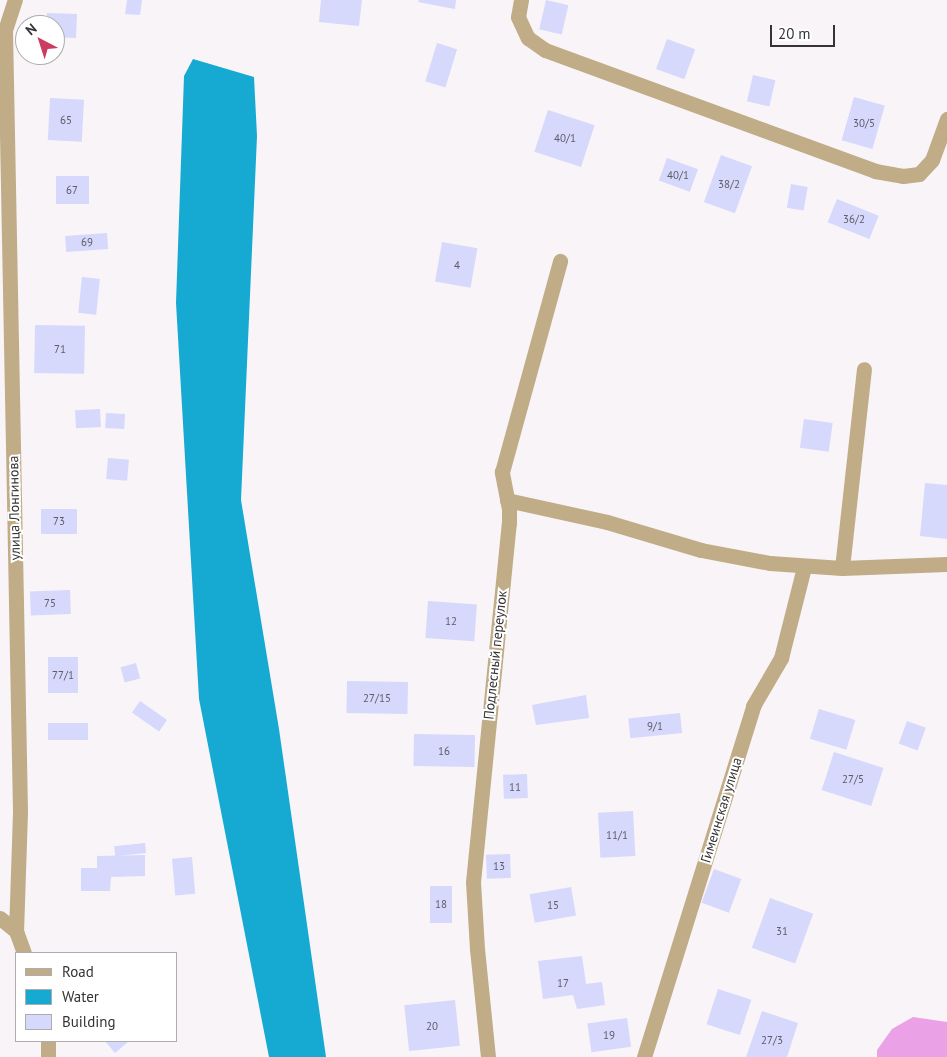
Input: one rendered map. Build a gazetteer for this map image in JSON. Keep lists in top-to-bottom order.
{
  "streets": {
    "street": ["улица Лонгинова", "Подлесный переулок", "Гимеинская улица"]
  },
  "house_numbers": [
    "65",
    "30/5",
    "40/1",
    "40/1",
    "38/2",
    "67",
    "36/2",
    "69",
    "4",
    "71",
    "73",
    "75",
    "12",
    "77/1",
    "27/15",
    "9/1",
    "16",
    "27/5",
    "11",
    "11/1",
    "13",
    "18",
    "15",
    "31",
    "17",
    "20",
    "19",
    "27/3"
  ],
  "legend": ["Road", "Water", "Building"],
  "scale_bar": "20 m",
  "north": "top left"
}
